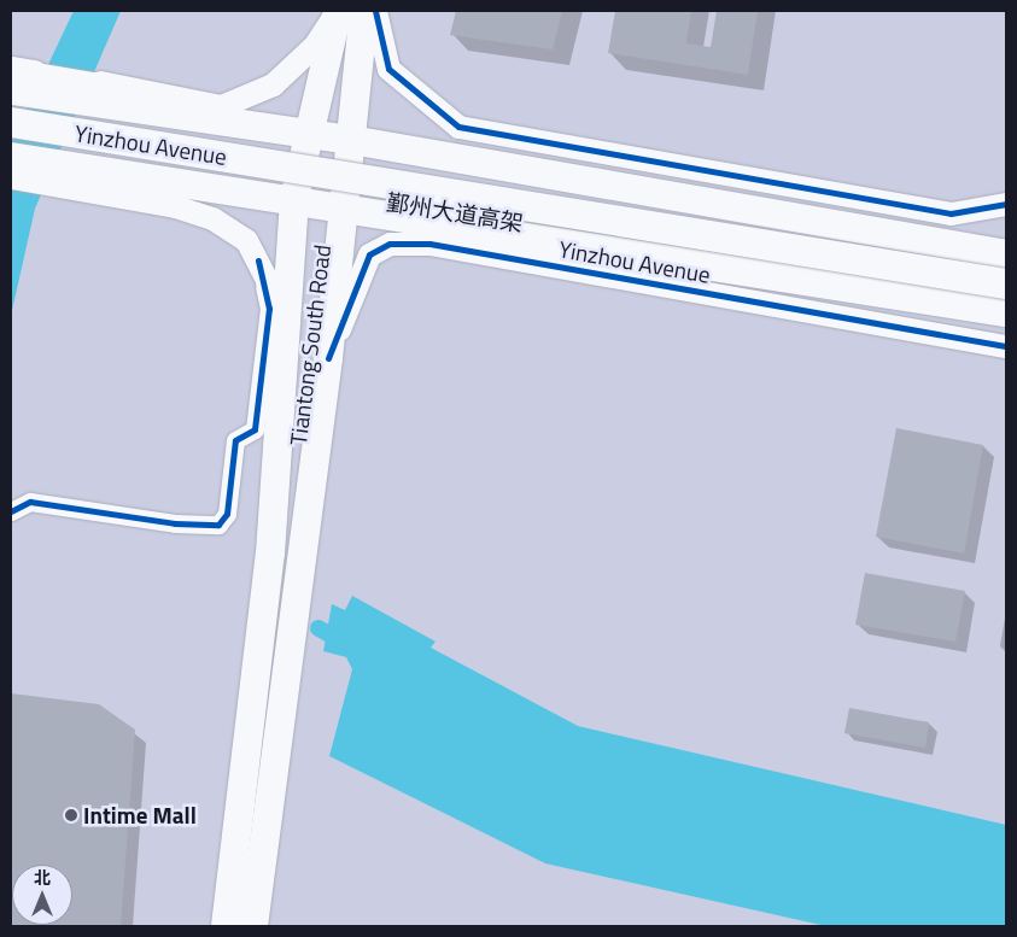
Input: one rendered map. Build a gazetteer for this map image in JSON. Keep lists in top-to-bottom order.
{
  "streets": {
    "highway": ["Yinzhou Avenue", "鄞州大道高架"],
    "main road": ["Tiantong South Road"]
  },
  "crossings": [
    ["Yinzhou Avenue", "Tiantong South Road"]
  ],
  "places": ["Intime Mall"],
  "north": "top"
}
